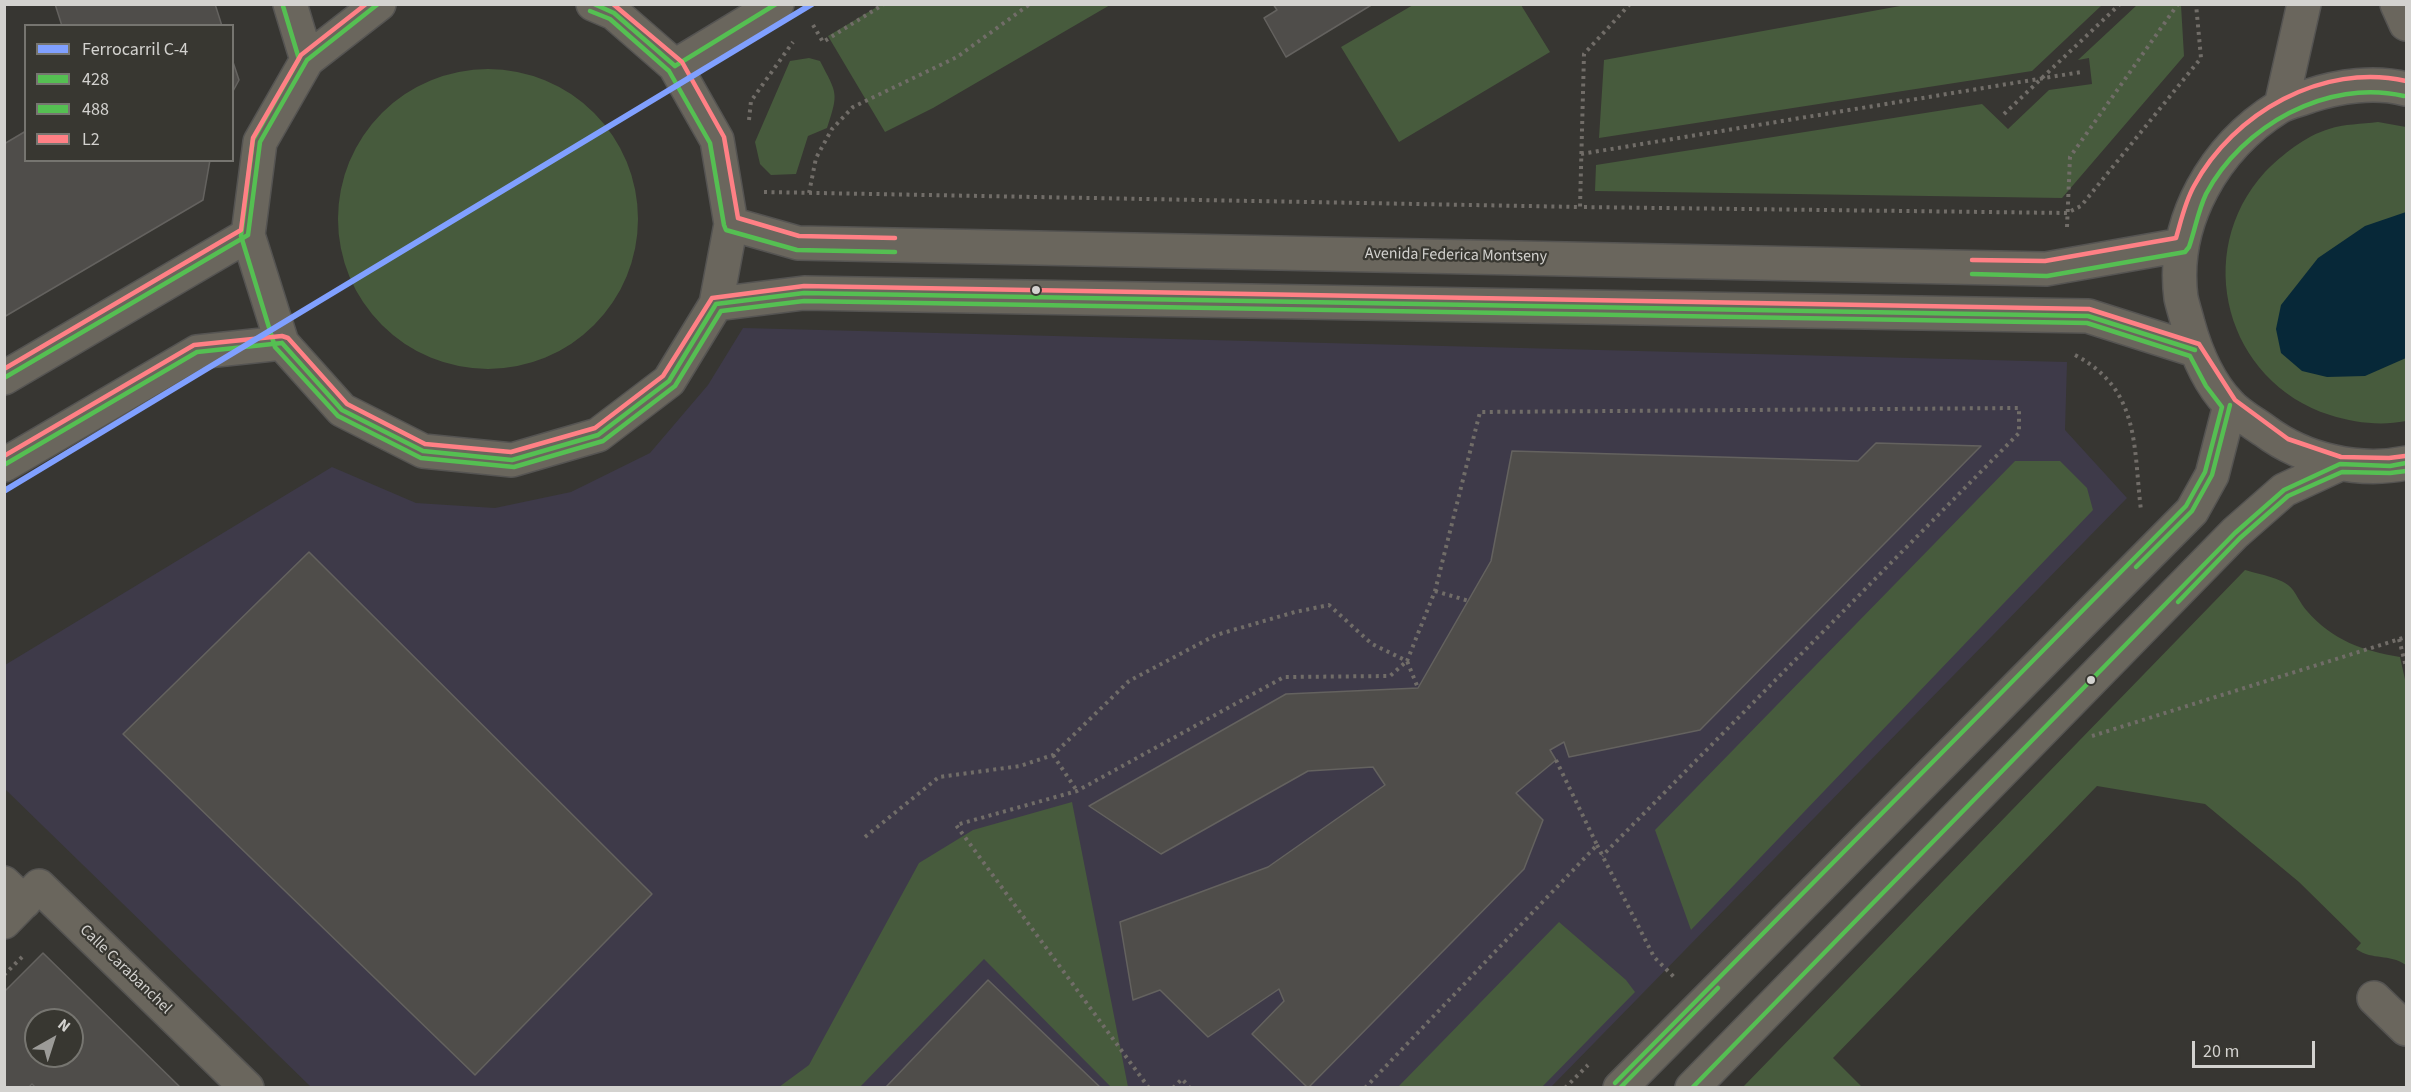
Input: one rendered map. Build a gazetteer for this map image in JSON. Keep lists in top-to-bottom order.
{
  "streets": {
    "street": ["Avenida Federica Montseny", "Calle Carabanchel"]
  },
  "lines": [
    "rail line C-4",
    "transit line 428",
    "transit line L2",
    "transit line 488"
  ],
  "legend": [
    "Ferrocarril C-4",
    "428",
    "488",
    "L2"
  ],
  "scale_bar": "20 m",
  "north": "top right"
}
